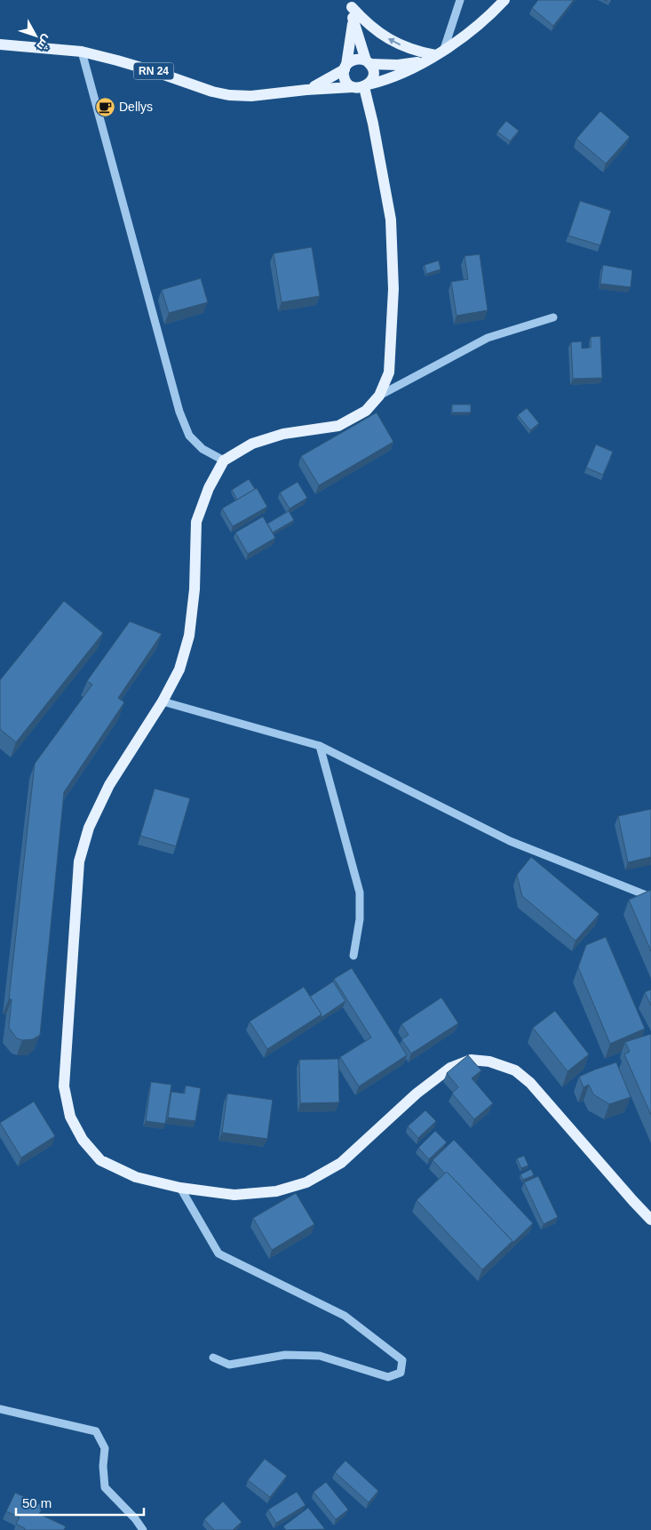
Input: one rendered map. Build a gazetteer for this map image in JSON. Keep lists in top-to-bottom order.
{
  "streets": {
    "main road": ["RN 24"]
  },
  "places": {
    "cafe": ["Dellys"]
  },
  "scale_bar": "50 m",
  "north": "bottom right"
}
